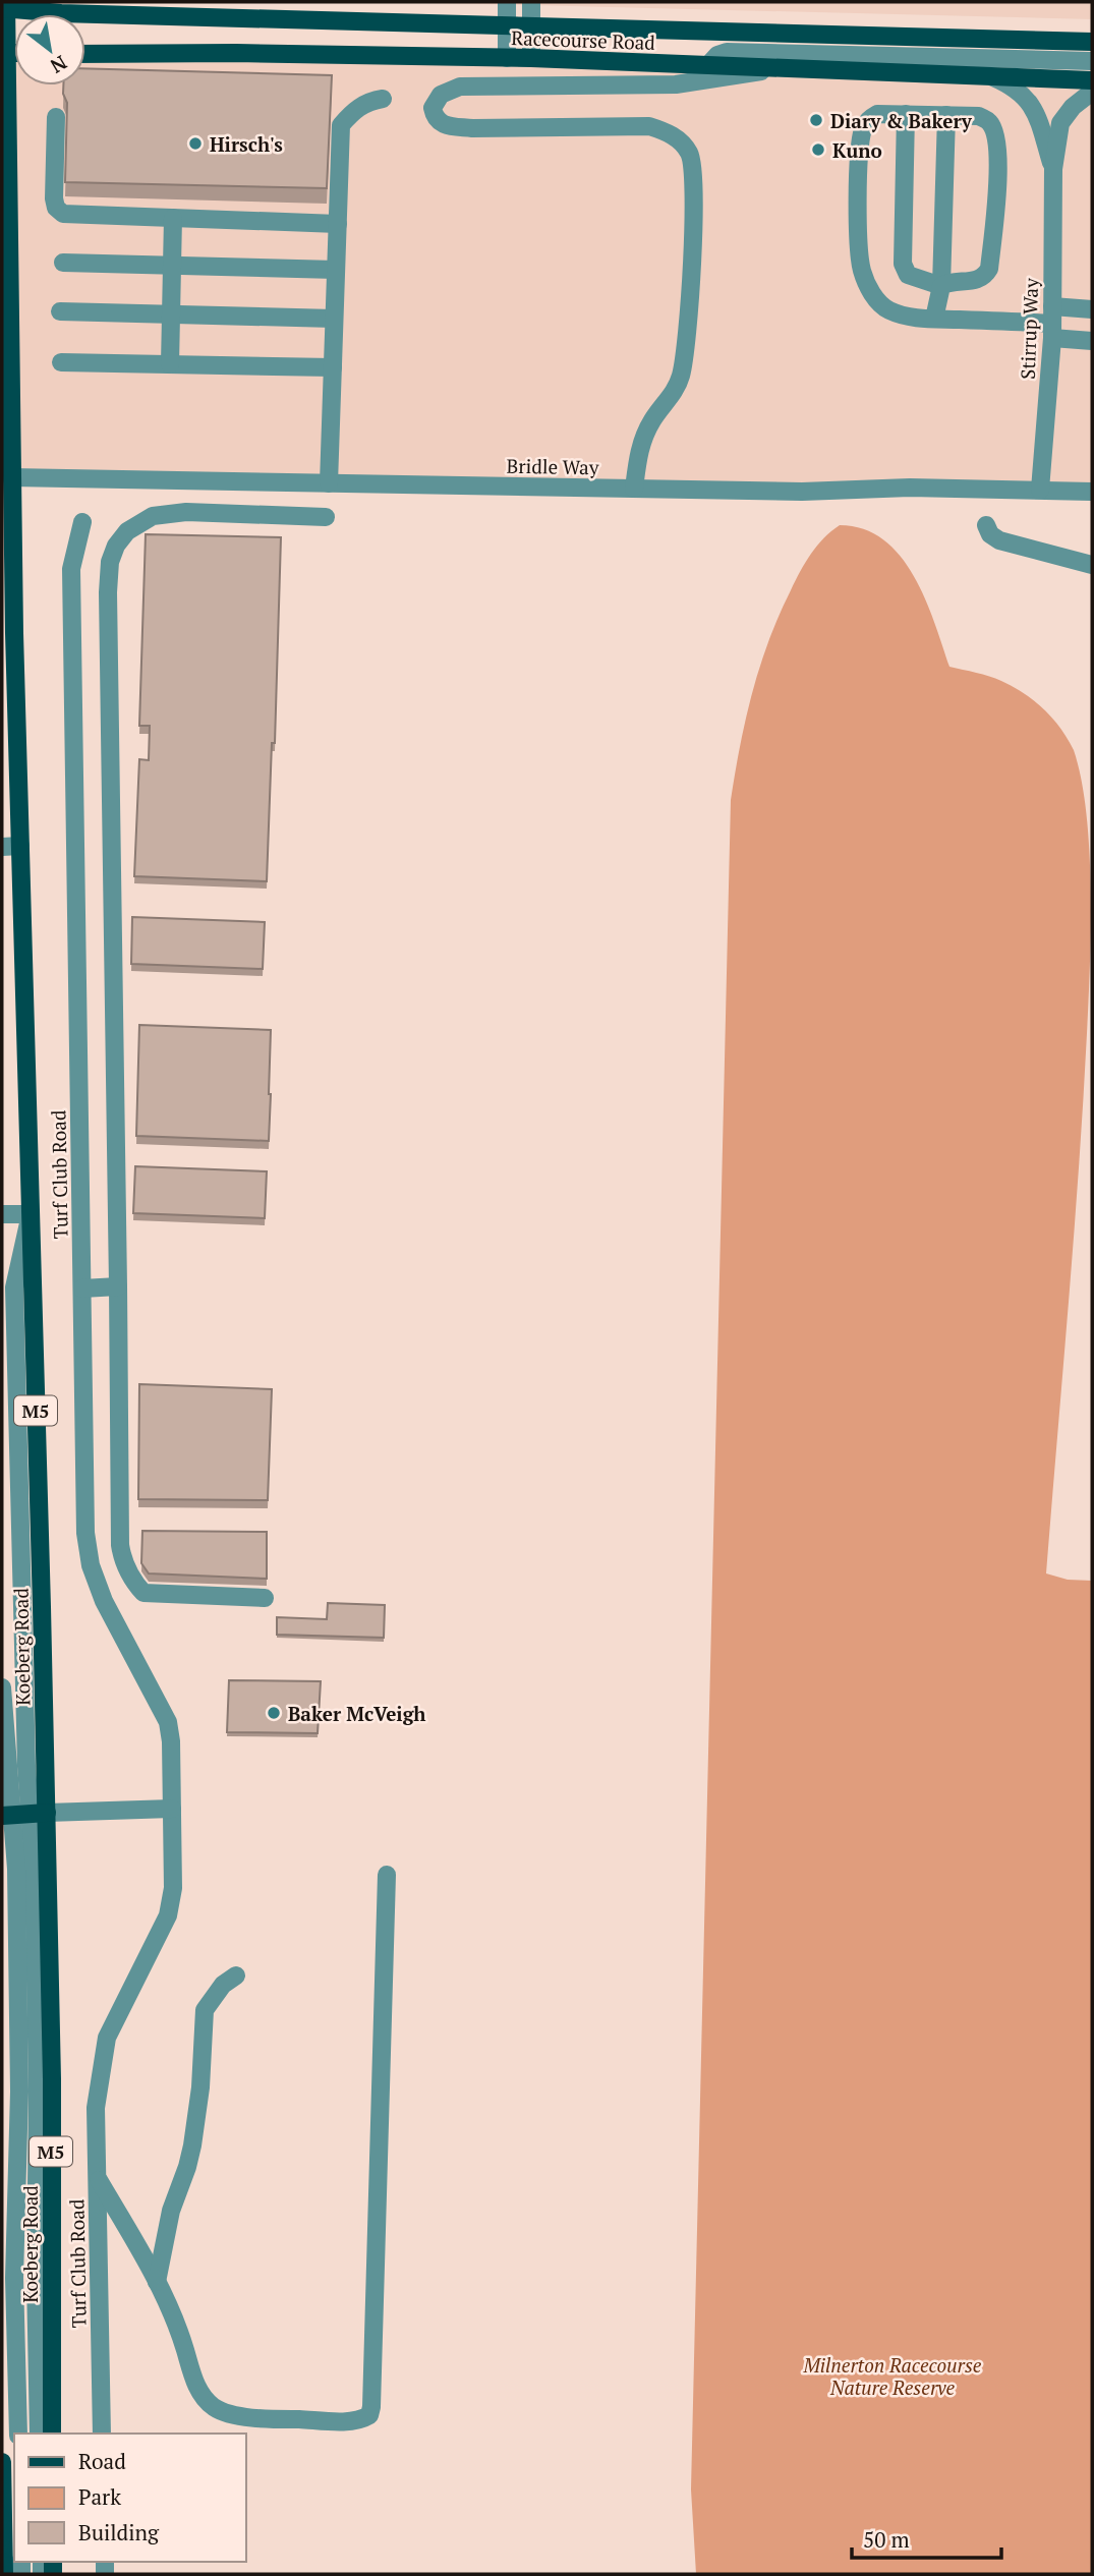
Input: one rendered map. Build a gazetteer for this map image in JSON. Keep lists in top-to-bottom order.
{
  "streets": {
    "main road": ["Racecourse Road", "M5", "Koeberg Road"],
    "street": ["Stirrup Way", "Bridle Way", "Turf Club Road"]
  },
  "crossings": [
    ["Racecourse Road", "Stirrup Way"],
    ["Racecourse Road", "Koeberg Road"],
    ["Stirrup Way", "Bridle Way"],
    ["Bridle Way", "Koeberg Road"]
  ],
  "parks": ["Milnerton Racecourse Nature Reserve"],
  "places": [
    "Diary & Bakery",
    "Hirsch's",
    "Kuno",
    "Baker McVeigh"
  ],
  "legend": ["Road", "Park", "Building"],
  "scale_bar": "50 m",
  "north": "bottom right"
}
